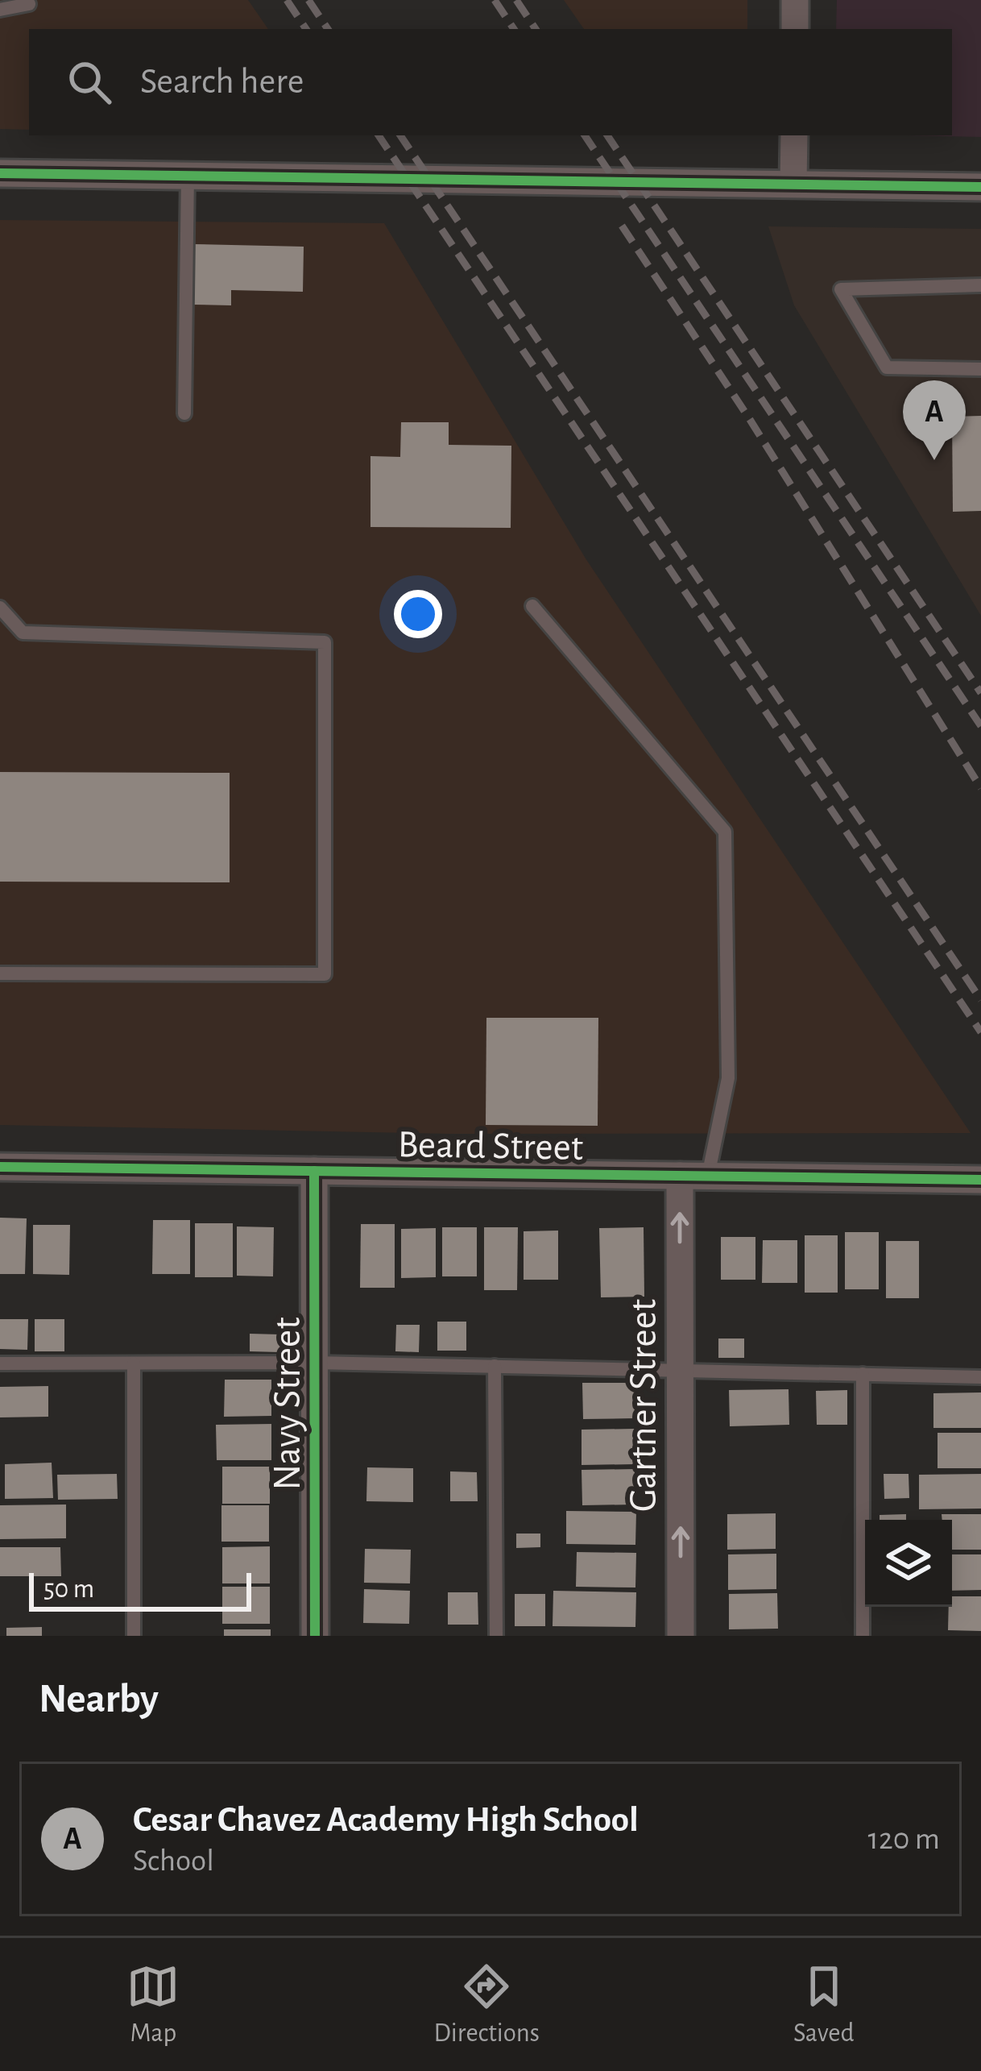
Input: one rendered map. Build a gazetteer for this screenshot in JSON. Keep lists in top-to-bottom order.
{
  "streets": {
    "street": ["Beard Street", "Navy Street", "Gartner Street"]
  },
  "crossings": [
    ["Beard Street", "Navy Street"],
    ["Beard Street", "Gartner Street"]
  ],
  "one_way": ["Gartner Street"],
  "scale_bar": "50 m",
  "page": {
    "search": "Search here",
    "pins": "A",
    "scale": "50 m",
    "heading": "Nearby",
    "list": [
      {
        "mark": "A",
        "name": "Cesar Chavez Academy High School",
        "note": "School",
        "value": "120 m"
      }
    ],
    "nav": ["Map", "Directions", "Saved"]
  }
}
